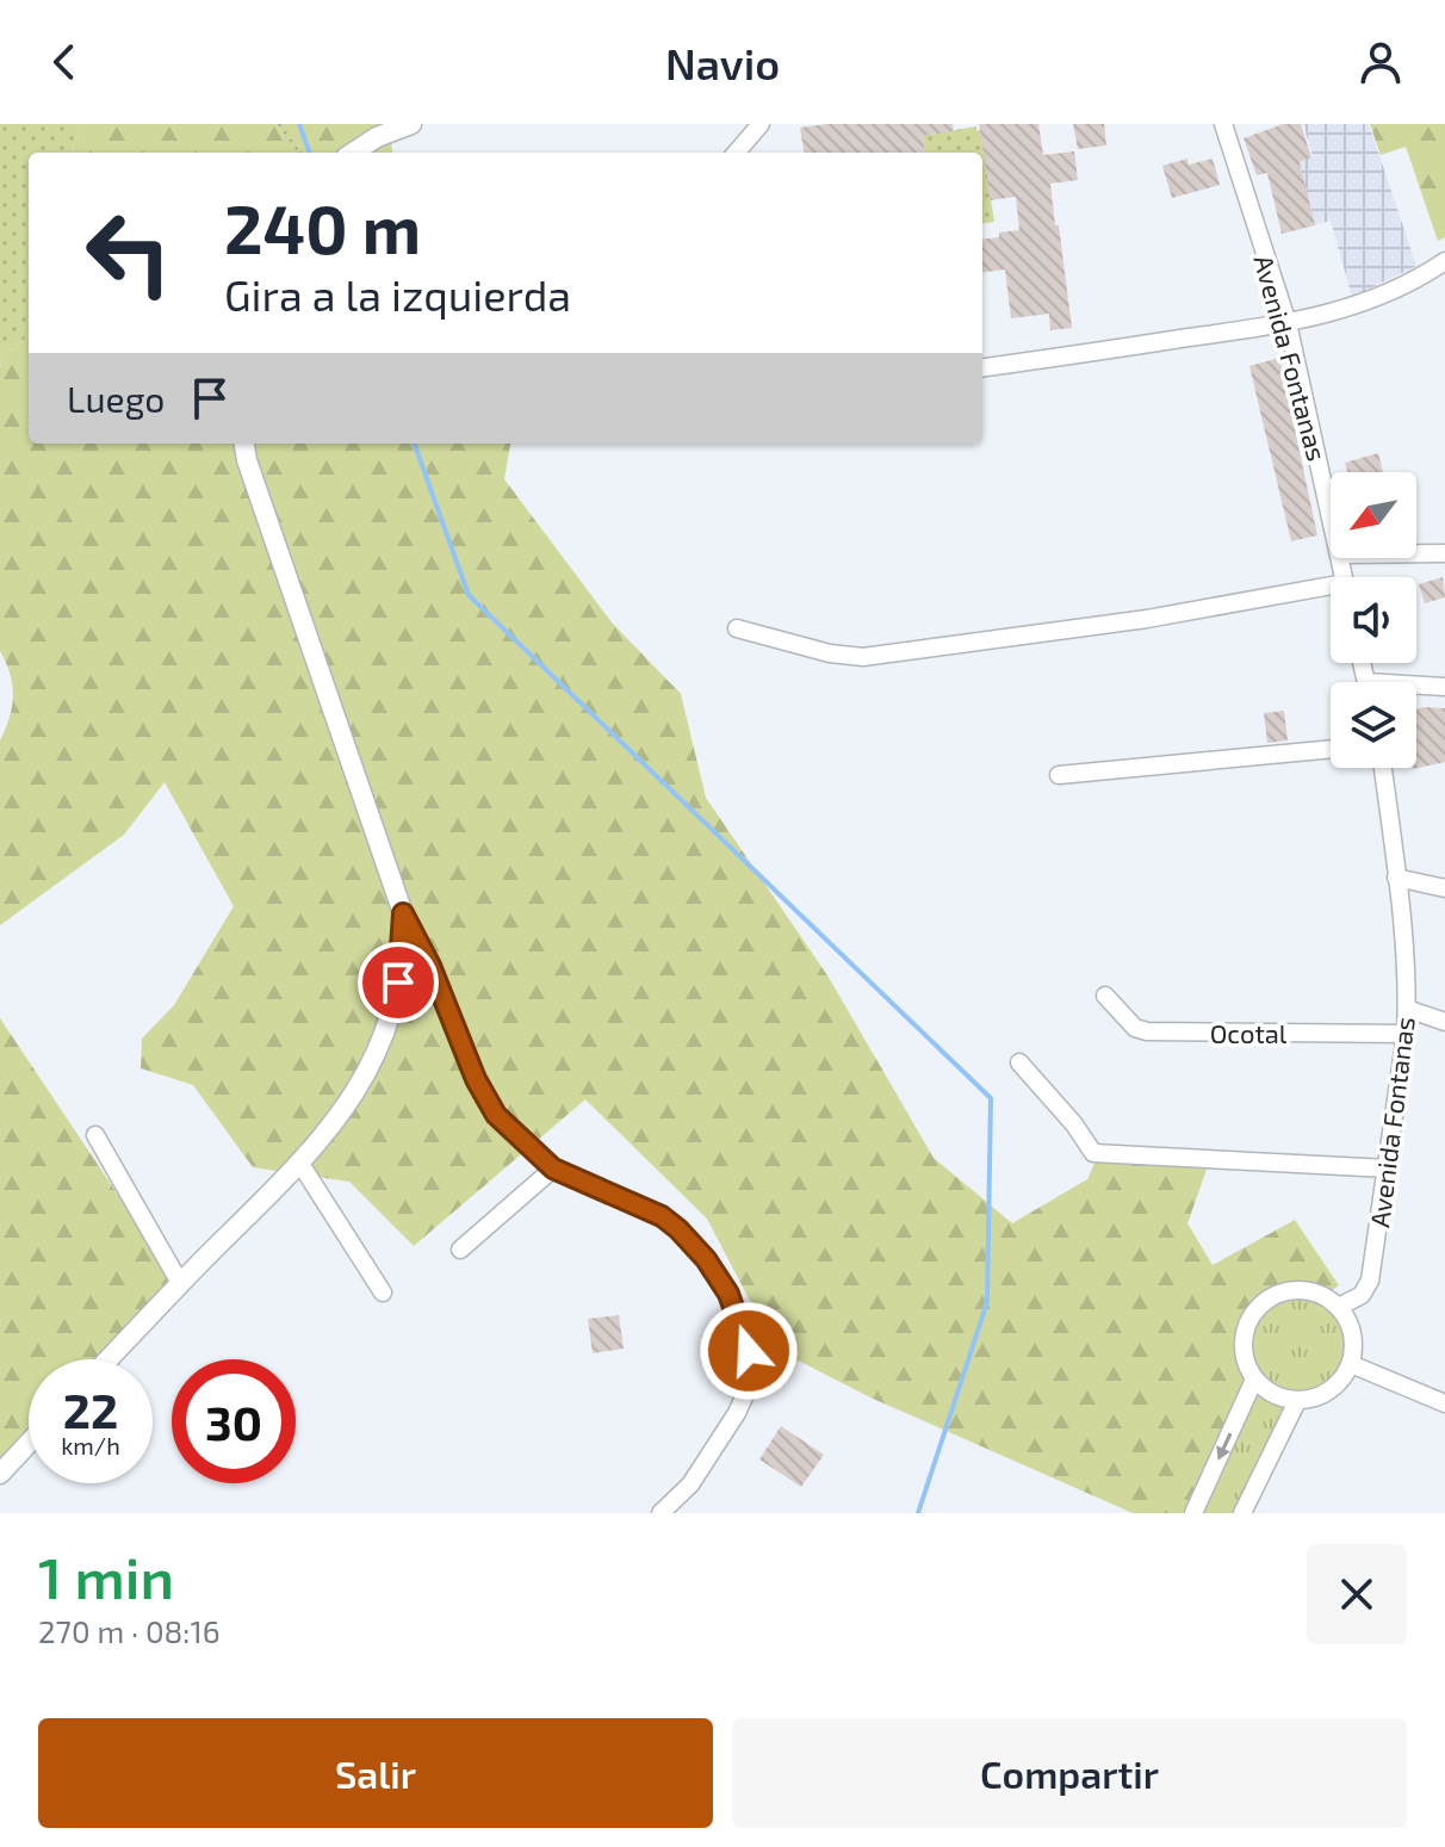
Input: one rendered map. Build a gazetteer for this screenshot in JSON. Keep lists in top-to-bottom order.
{
  "streets": {
    "street": ["Avenida Fontanas", "Ocotal"]
  },
  "crossings": [
    ["Avenida Fontanas", "Ocotal"]
  ],
  "north": "bottom left",
  "page": {
    "header": "Navio",
    "turn": ["240 m", "Gira a la izquierda"],
    "then": "Luego",
    "speed": "22 km/h",
    "limit": "30",
    "heading": ["1 min", "270 m · 08:16"],
    "buttons": ["Salir", "Compartir"]
  }
}
